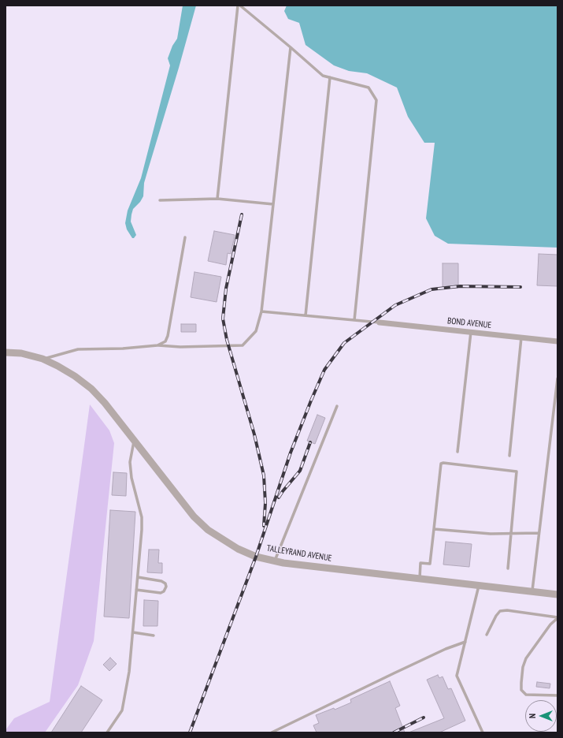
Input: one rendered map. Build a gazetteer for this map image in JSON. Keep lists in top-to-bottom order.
{
  "streets": {
    "street": ["BOND AVENUE", "TALLEYRAND AVENUE"]
  },
  "north": "left"
}
